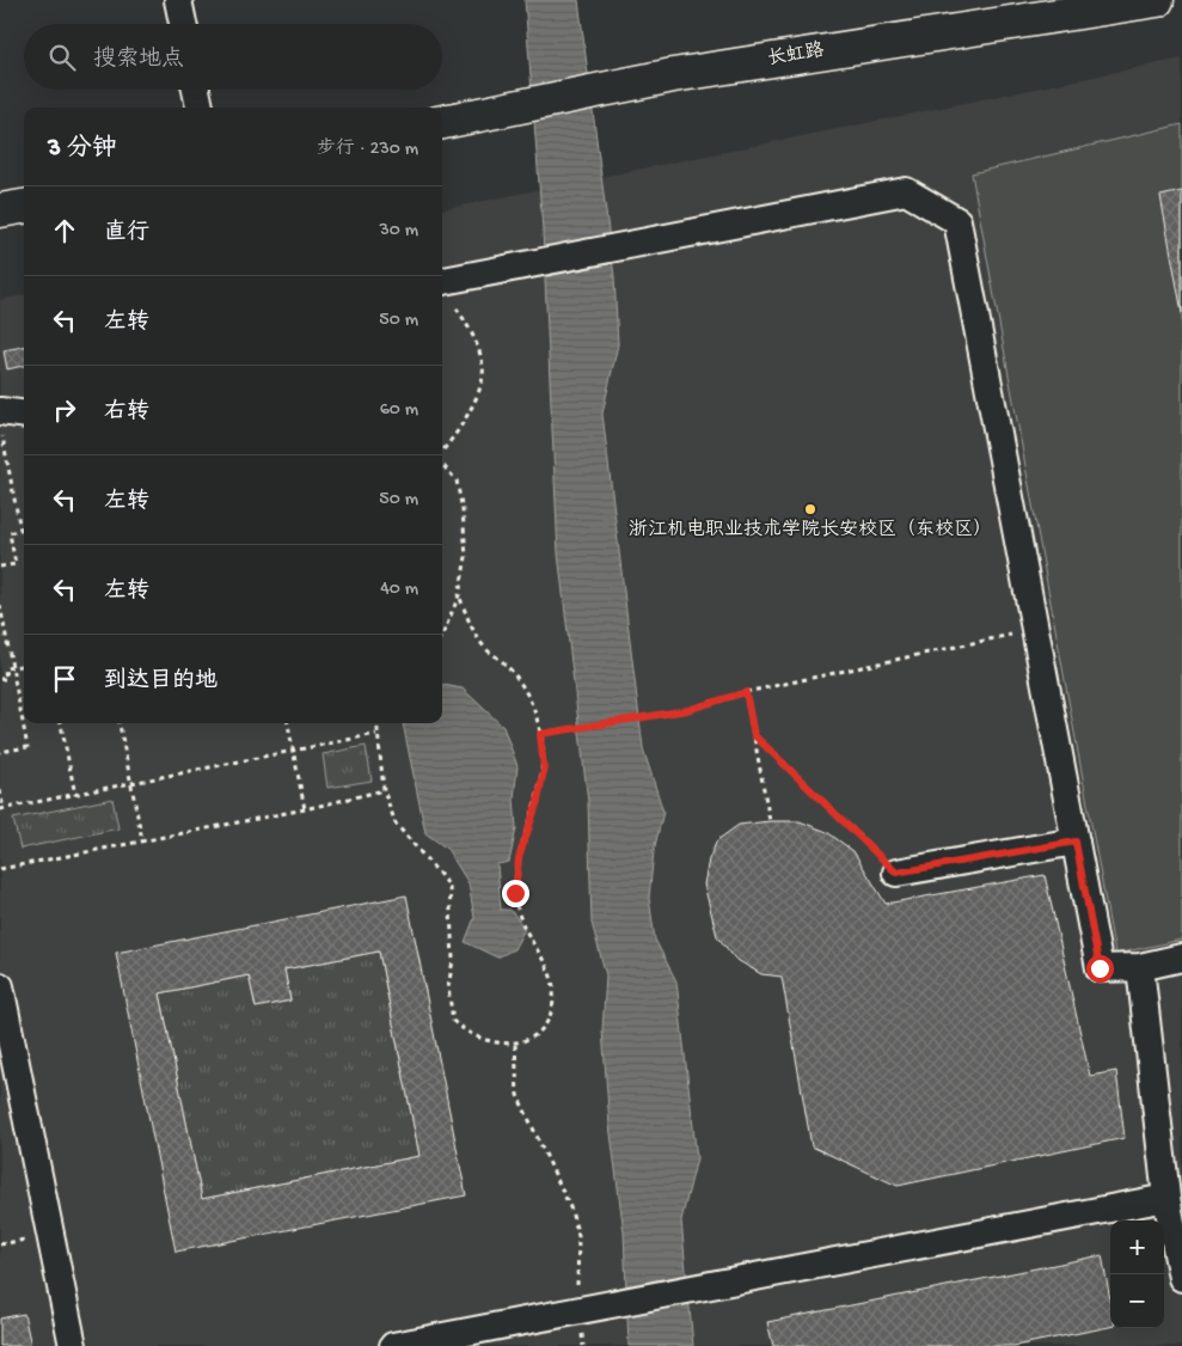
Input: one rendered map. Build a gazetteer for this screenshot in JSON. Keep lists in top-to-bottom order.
{
  "streets": {
    "main road": ["长虹路"]
  },
  "places": ["浙江机电职业技术学院长安校区（东校区）"],
  "page": {
    "search": "搜索地点",
    "heading": ["3 分钟", "步行 · 230 m"],
    "list": [
      ["直行", "30 m"],
      ["左转", "50 m"],
      ["右转", "60 m"],
      ["左转", "50 m"],
      ["左转", "40 m"],
      "到达目的地"
    ],
    "map_buttons": ["+", "−"]
  }
}
